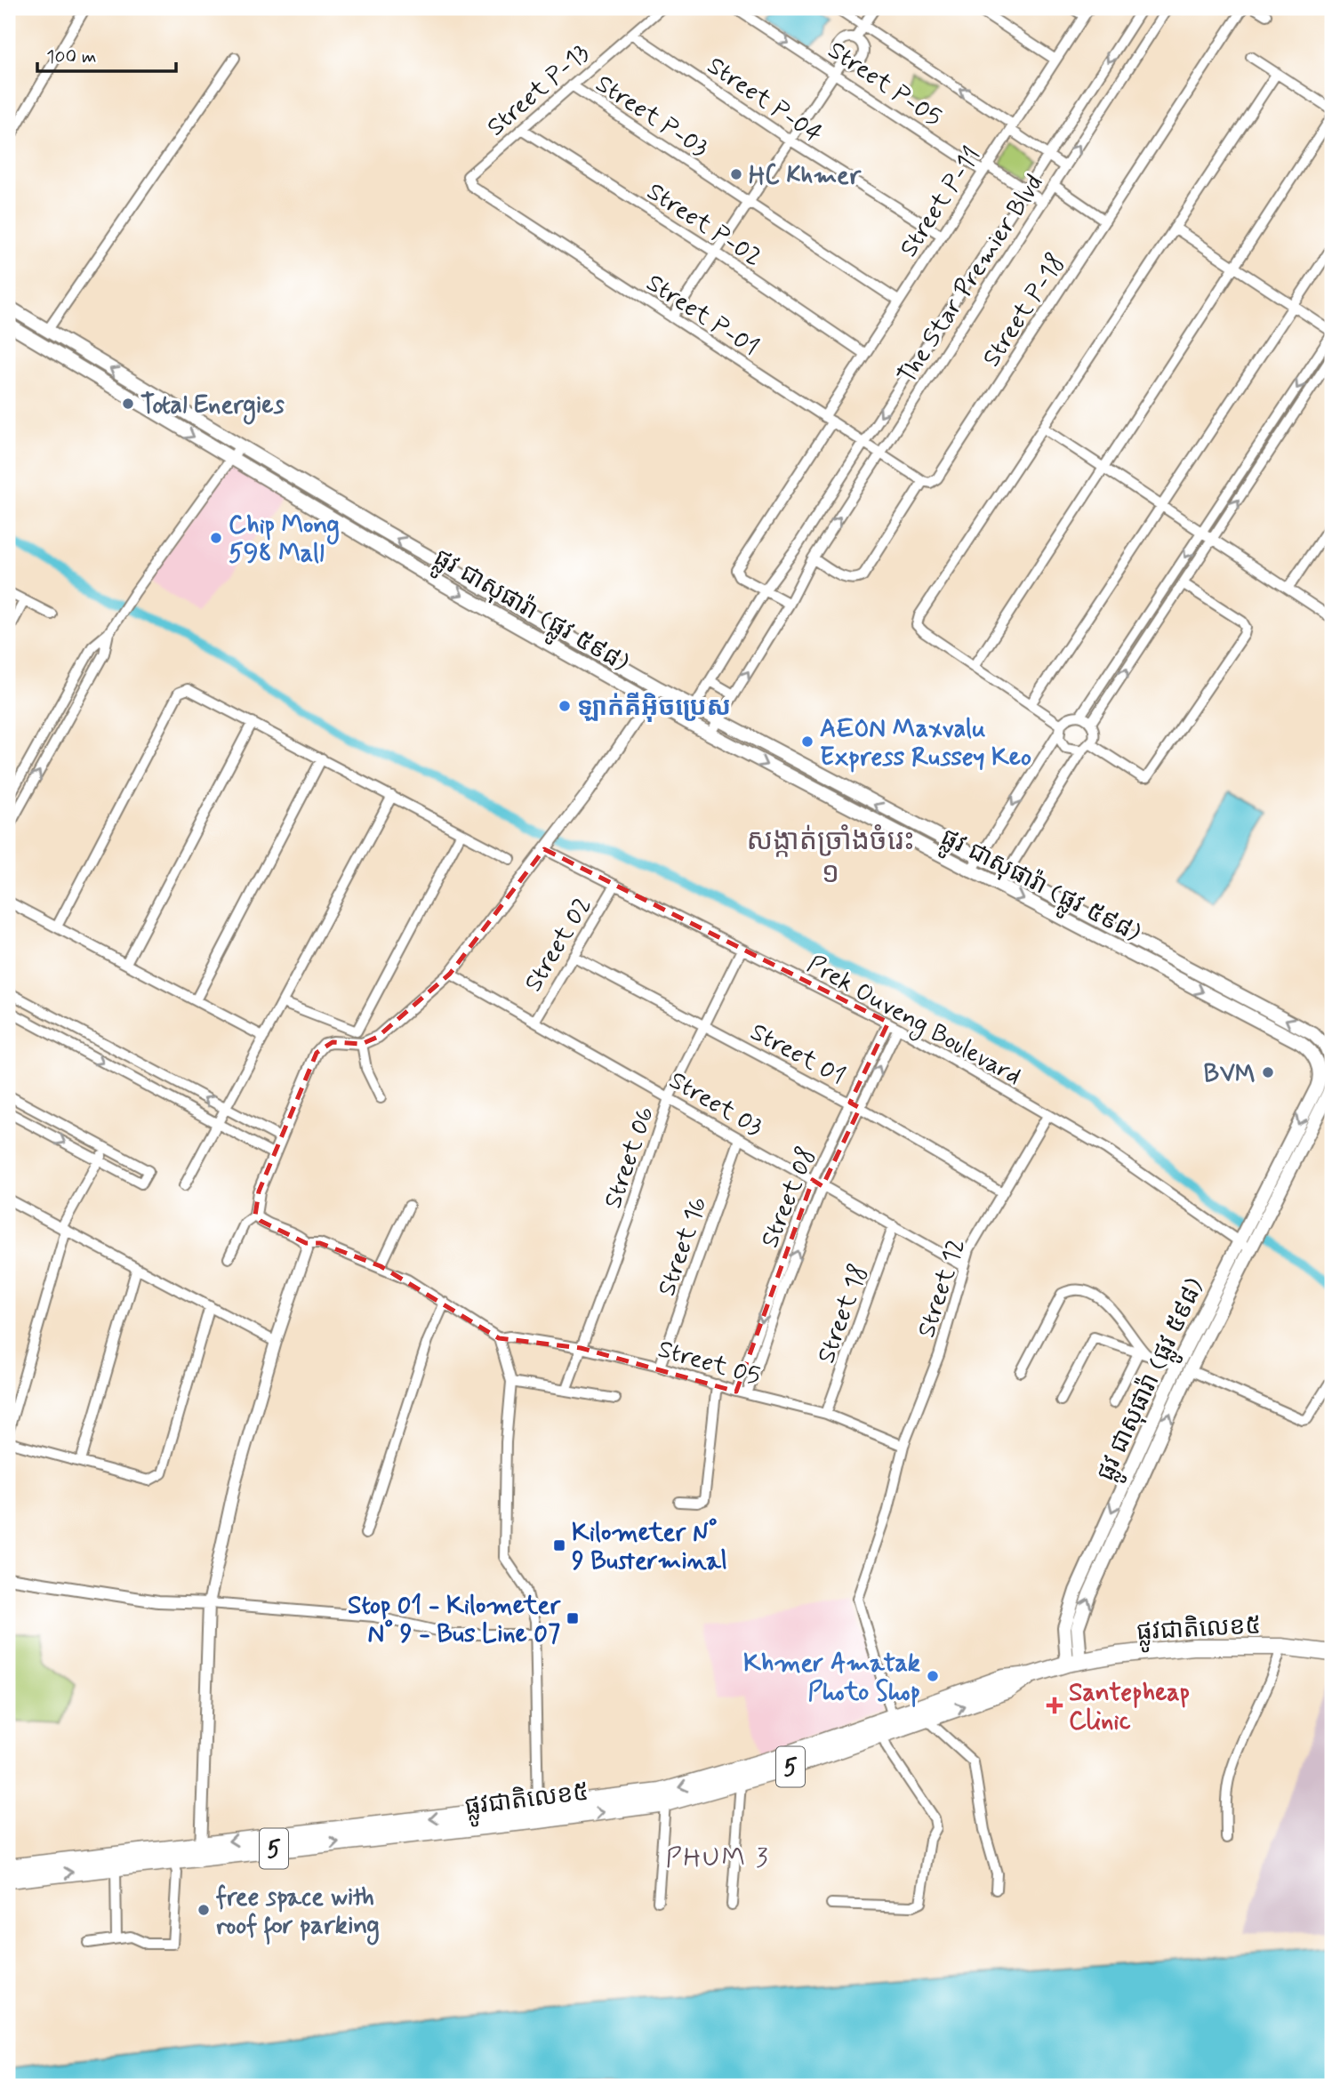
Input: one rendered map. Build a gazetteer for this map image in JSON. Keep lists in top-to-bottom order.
{
  "streets": {
    "highway": ["ផ្លូវជាតិលេខ៥", "5"],
    "main road": ["ផ្លូវ ជាសុផារ៉ា (ផ្លូវ ៥៩៨)"],
    "street": [
      "Street P-05",
      "Street P-13",
      "Street P-04",
      "Street P-03",
      "Street P-11",
      "Street P-02",
      "The Star Premier Blvd",
      "Street P-18",
      "Street P-01",
      "Street 02",
      "Prek Ouveng Boulevard",
      "Street 01",
      "Street 03",
      "Street 06",
      "Street 08",
      "Street 16",
      "Street 12",
      "Street 18",
      "Street 05"
    ]
  },
  "crossings": [
    ["Street P-05", "Street P-11"],
    ["Street P-05", "The Star Premier Blvd"],
    ["Street P-13", "Street P-04"],
    ["Street P-13", "Street P-03"],
    ["Street P-13", "Street P-02"],
    ["Street P-13", "Street P-01"],
    ["Street P-04", "Street P-11"],
    ["Street P-03", "Street P-11"],
    ["Street P-11", "Street P-02"],
    ["Street P-11", "The Star Premier Blvd"],
    ["Street P-11", "Street P-01"],
    ["The Star Premier Blvd", "Street P-18"],
    ["The Star Premier Blvd", "Street P-01"],
    ["The Star Premier Blvd", "ផ្លូវ ជាសុផារ៉ា (ផ្លូវ ៥៩៨)"],
    ["Street P-18", "Street P-01"],
    ["ផ្លូវ ជាសុផារ៉ា (ផ្លូវ ៥៩៨)", "Prek Ouveng Boulevard"],
    ["ផ្លូវ ជាសុផារ៉ា (ផ្លូវ ៥៩៨)", "ផ្លូវជាតិលេខ៥"],
    ["Street 02", "Prek Ouveng Boulevard"],
    ["Street 02", "Street 01"],
    ["Street 02", "Street 03"],
    ["Prek Ouveng Boulevard", "Street 06"],
    ["Prek Ouveng Boulevard", "Street 08"],
    ["Prek Ouveng Boulevard", "Street 12"],
    ["Street 01", "Street 06"],
    ["Street 01", "Street 08"],
    ["Street 01", "Street 12"],
    ["Street 03", "Street 06"],
    ["Street 03", "Street 08"],
    ["Street 03", "Street 16"],
    ["Street 03", "Street 12"],
    ["Street 03", "Street 18"],
    ["Street 06", "Street 05"],
    ["Street 16", "Street 05"],
    ["Street 12", "Street 05"],
    ["Street 12", "ផ្លូវជាតិលេខ៥"],
    ["Street 18", "Street 05"]
  ],
  "districts": ["សង្កាត់ច្រាំងចំរេះ ១", "PHUM 3"],
  "places": {
    "other": [
      "HC Khmer",
      "Total Energies",
      "Chip Mong 598 Mall",
      "ឡាក់គីអ៊ិចប្រេស",
      "AEON Maxvalu Express Russey Keo",
      "BVM",
      "Khmer Amatak Photo Shop",
      "free space with roof for parking"
    ],
    "transit": ["Kilometer N° 9 Busterminal", "Stop 01 - Kilometer N° 9 - Bus Line 07"],
    "health": ["Santepheap Clinic"]
  },
  "scale_bar": "100 m"
}
